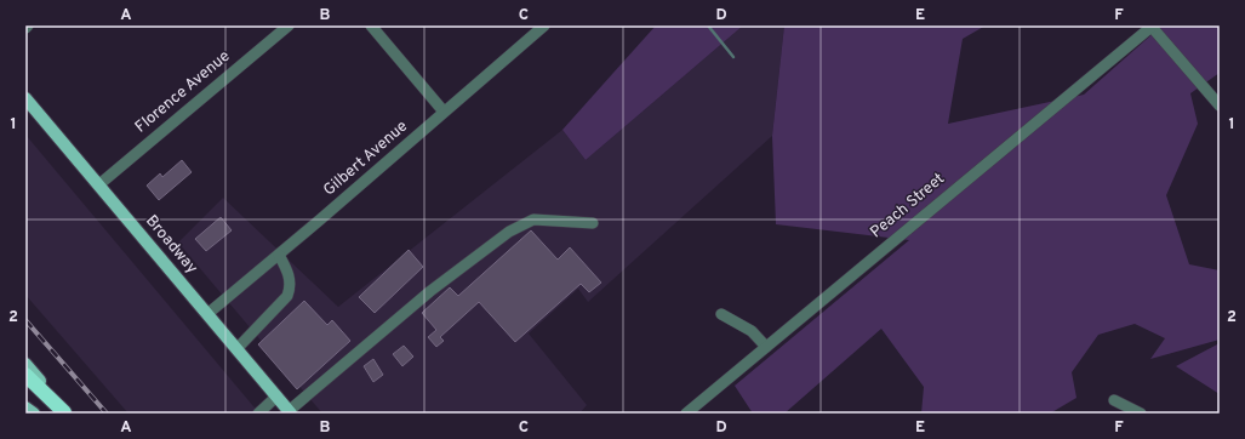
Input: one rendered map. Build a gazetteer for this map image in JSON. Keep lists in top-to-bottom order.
{
  "streets": {
    "main road": ["Broadway"],
    "street": ["Florence Avenue", "Gilbert Avenue", "Peach Street"]
  },
  "crossings": [
    ["Florence Avenue", "Broadway"],
    ["Gilbert Avenue", "Broadway"]
  ],
  "grid": {
    "columns": [
      "A",
      "B",
      "C",
      "D",
      "E",
      "F"
    ],
    "rows": ["1", "2"]
  }
}
